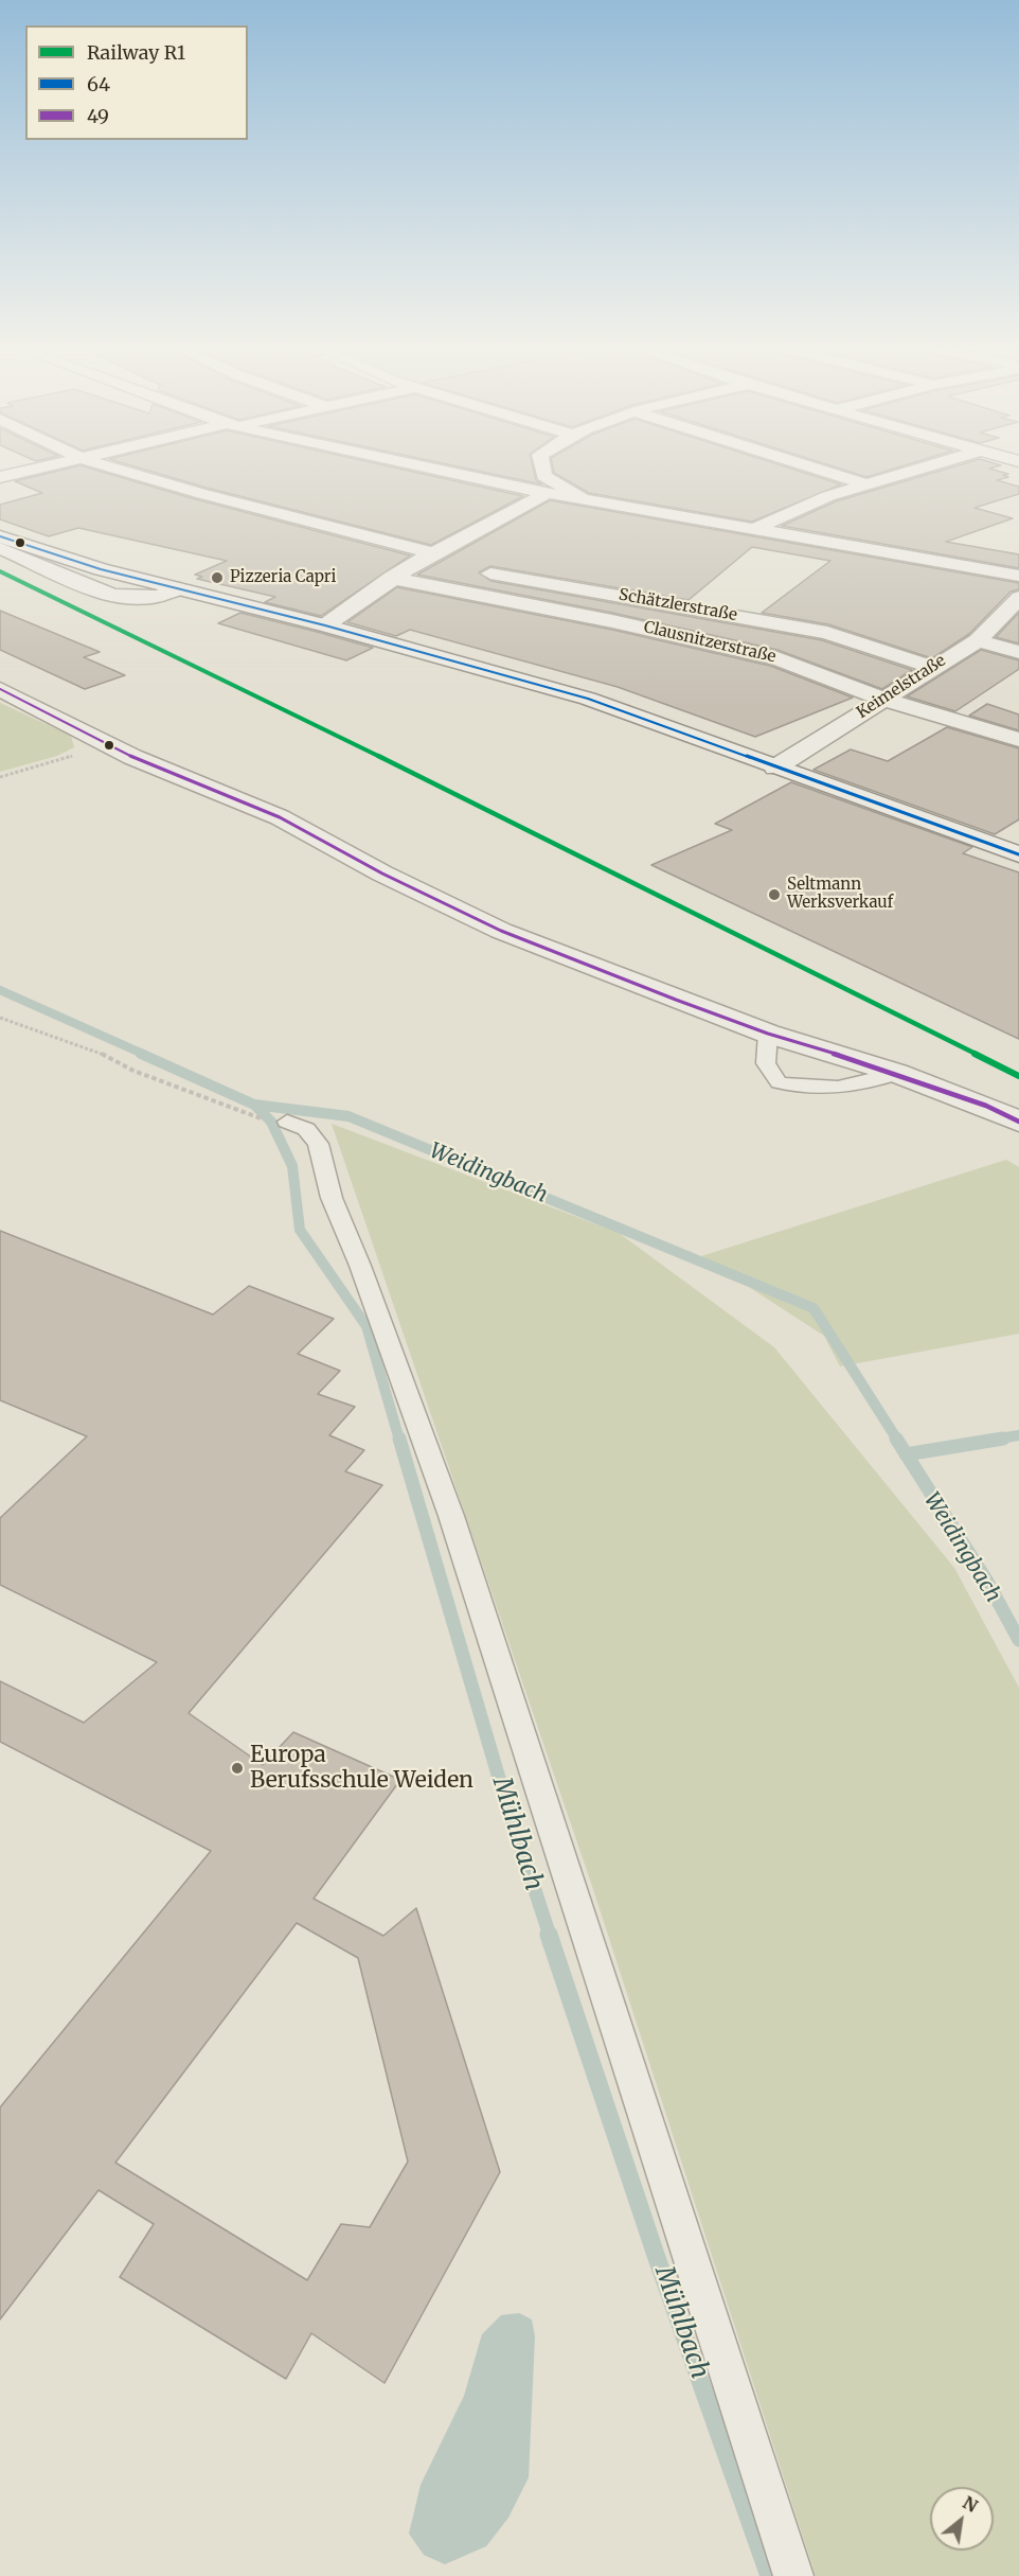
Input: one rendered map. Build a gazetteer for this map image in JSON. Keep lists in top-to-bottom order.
{
  "streets": {
    "street": ["Schätzlerstraße", "Clausnitzerstraße", "Keimelstraße"]
  },
  "crossings": [
    ["Schätzlerstraße", "Keimelstraße"],
    ["Clausnitzerstraße", "Keimelstraße"]
  ],
  "water": ["Weidingbach", "Mühlbach"],
  "places": ["Pizzeria Capri", "Seltmann Werksverkauf", "Europa Berufsschule Weiden"],
  "lines": ["transit line 64", "rail line R1", "transit line 49"],
  "legend": ["Railway R1", "64", "49"],
  "north": "top right"
}
